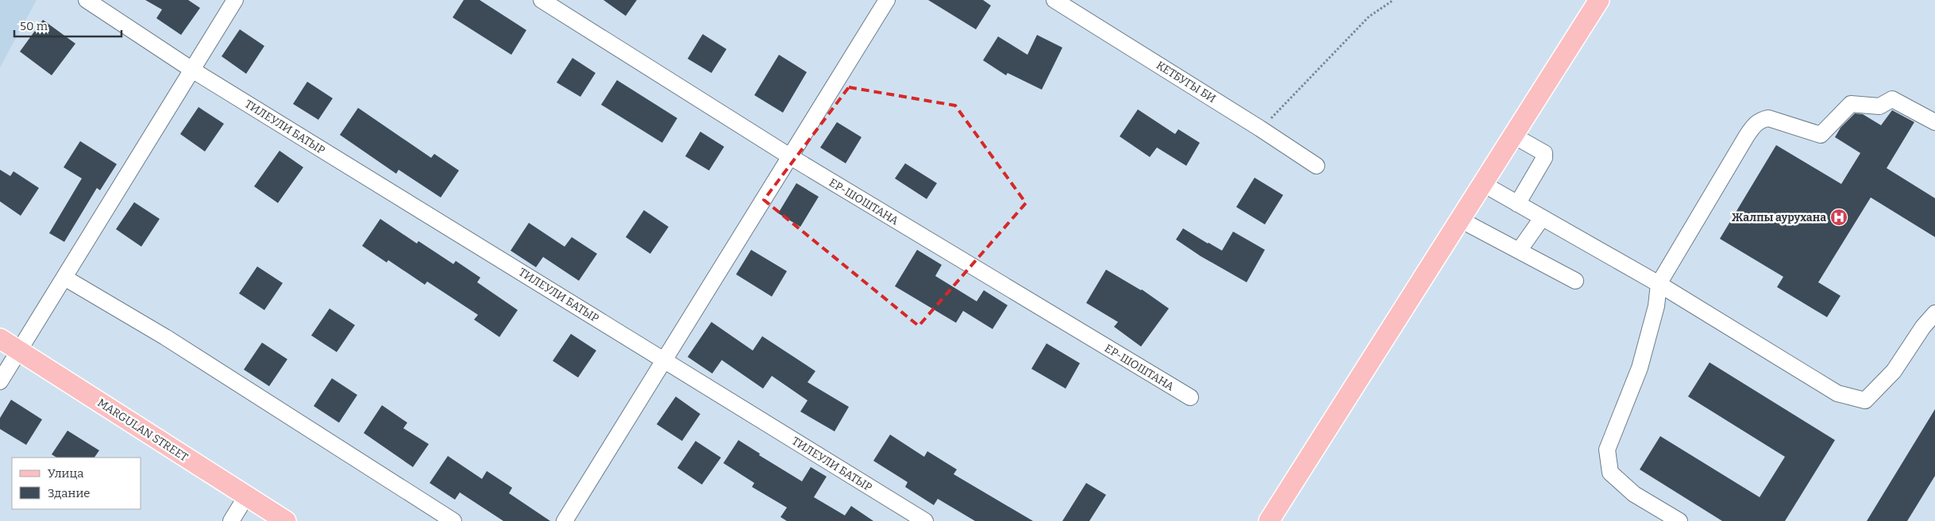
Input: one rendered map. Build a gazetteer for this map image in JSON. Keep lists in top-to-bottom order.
{
  "streets": {
    "main road": ["MARGULAN STREET"],
    "street": ["КЕТБУГЫ БИ", "ТИЛЕУЛИ БАТЫР", "ЕР-ШОШТАНА"]
  },
  "places": {
    "hospital": ["Жалпы аурухана"]
  },
  "legend": ["Улица", "Здание"],
  "scale_bar": "50 m"
}
